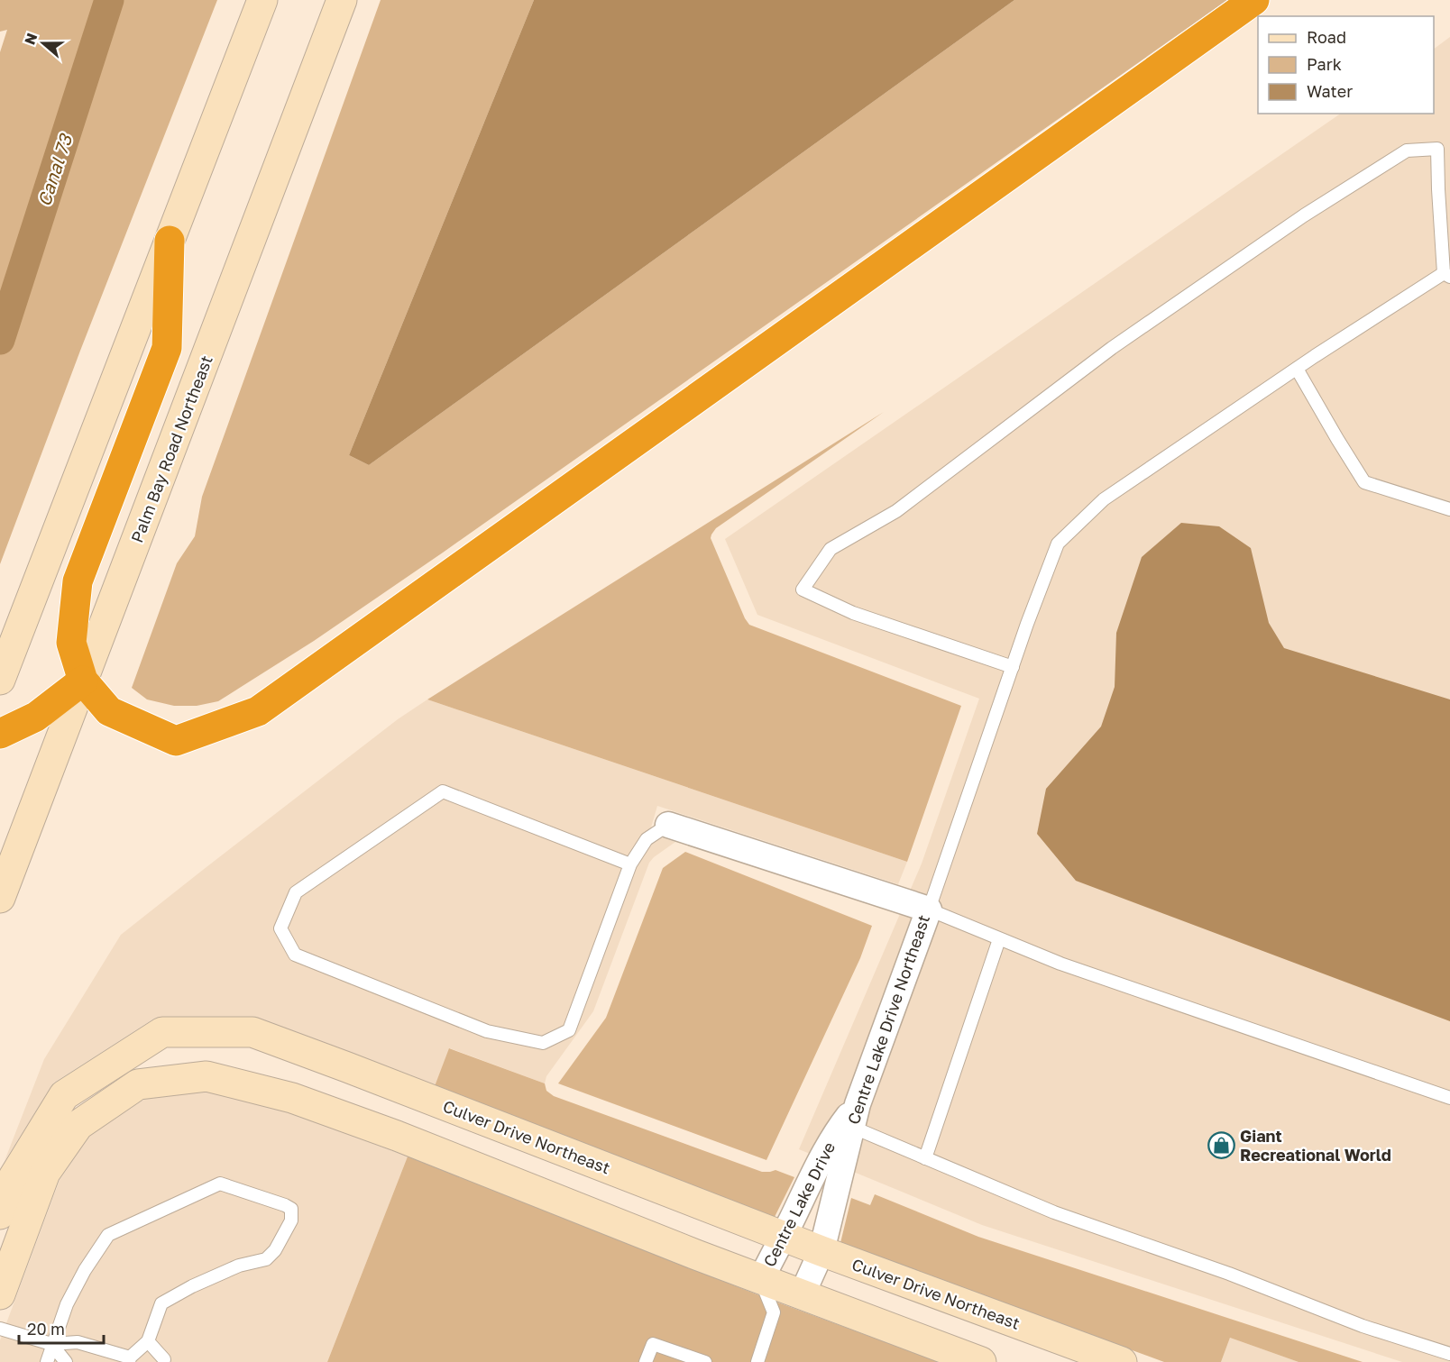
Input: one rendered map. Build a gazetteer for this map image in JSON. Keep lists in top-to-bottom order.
{
  "streets": {
    "street": [
      "Palm Bay Road Northeast",
      "Centre Lake Drive Northeast",
      "Culver Drive Northeast",
      "Centre Lake Drive"
    ]
  },
  "crossings": [
    ["Centre Lake Drive Northeast", "Culver Drive Northeast"],
    ["Centre Lake Drive Northeast", "Centre Lake Drive"],
    ["Culver Drive Northeast", "Centre Lake Drive"]
  ],
  "water": ["Canal 73"],
  "places": {
    "shop": ["Giant Recreational World"]
  },
  "legend": ["Road", "Park", "Water"],
  "scale_bar": "20 m",
  "north": "left"
}
